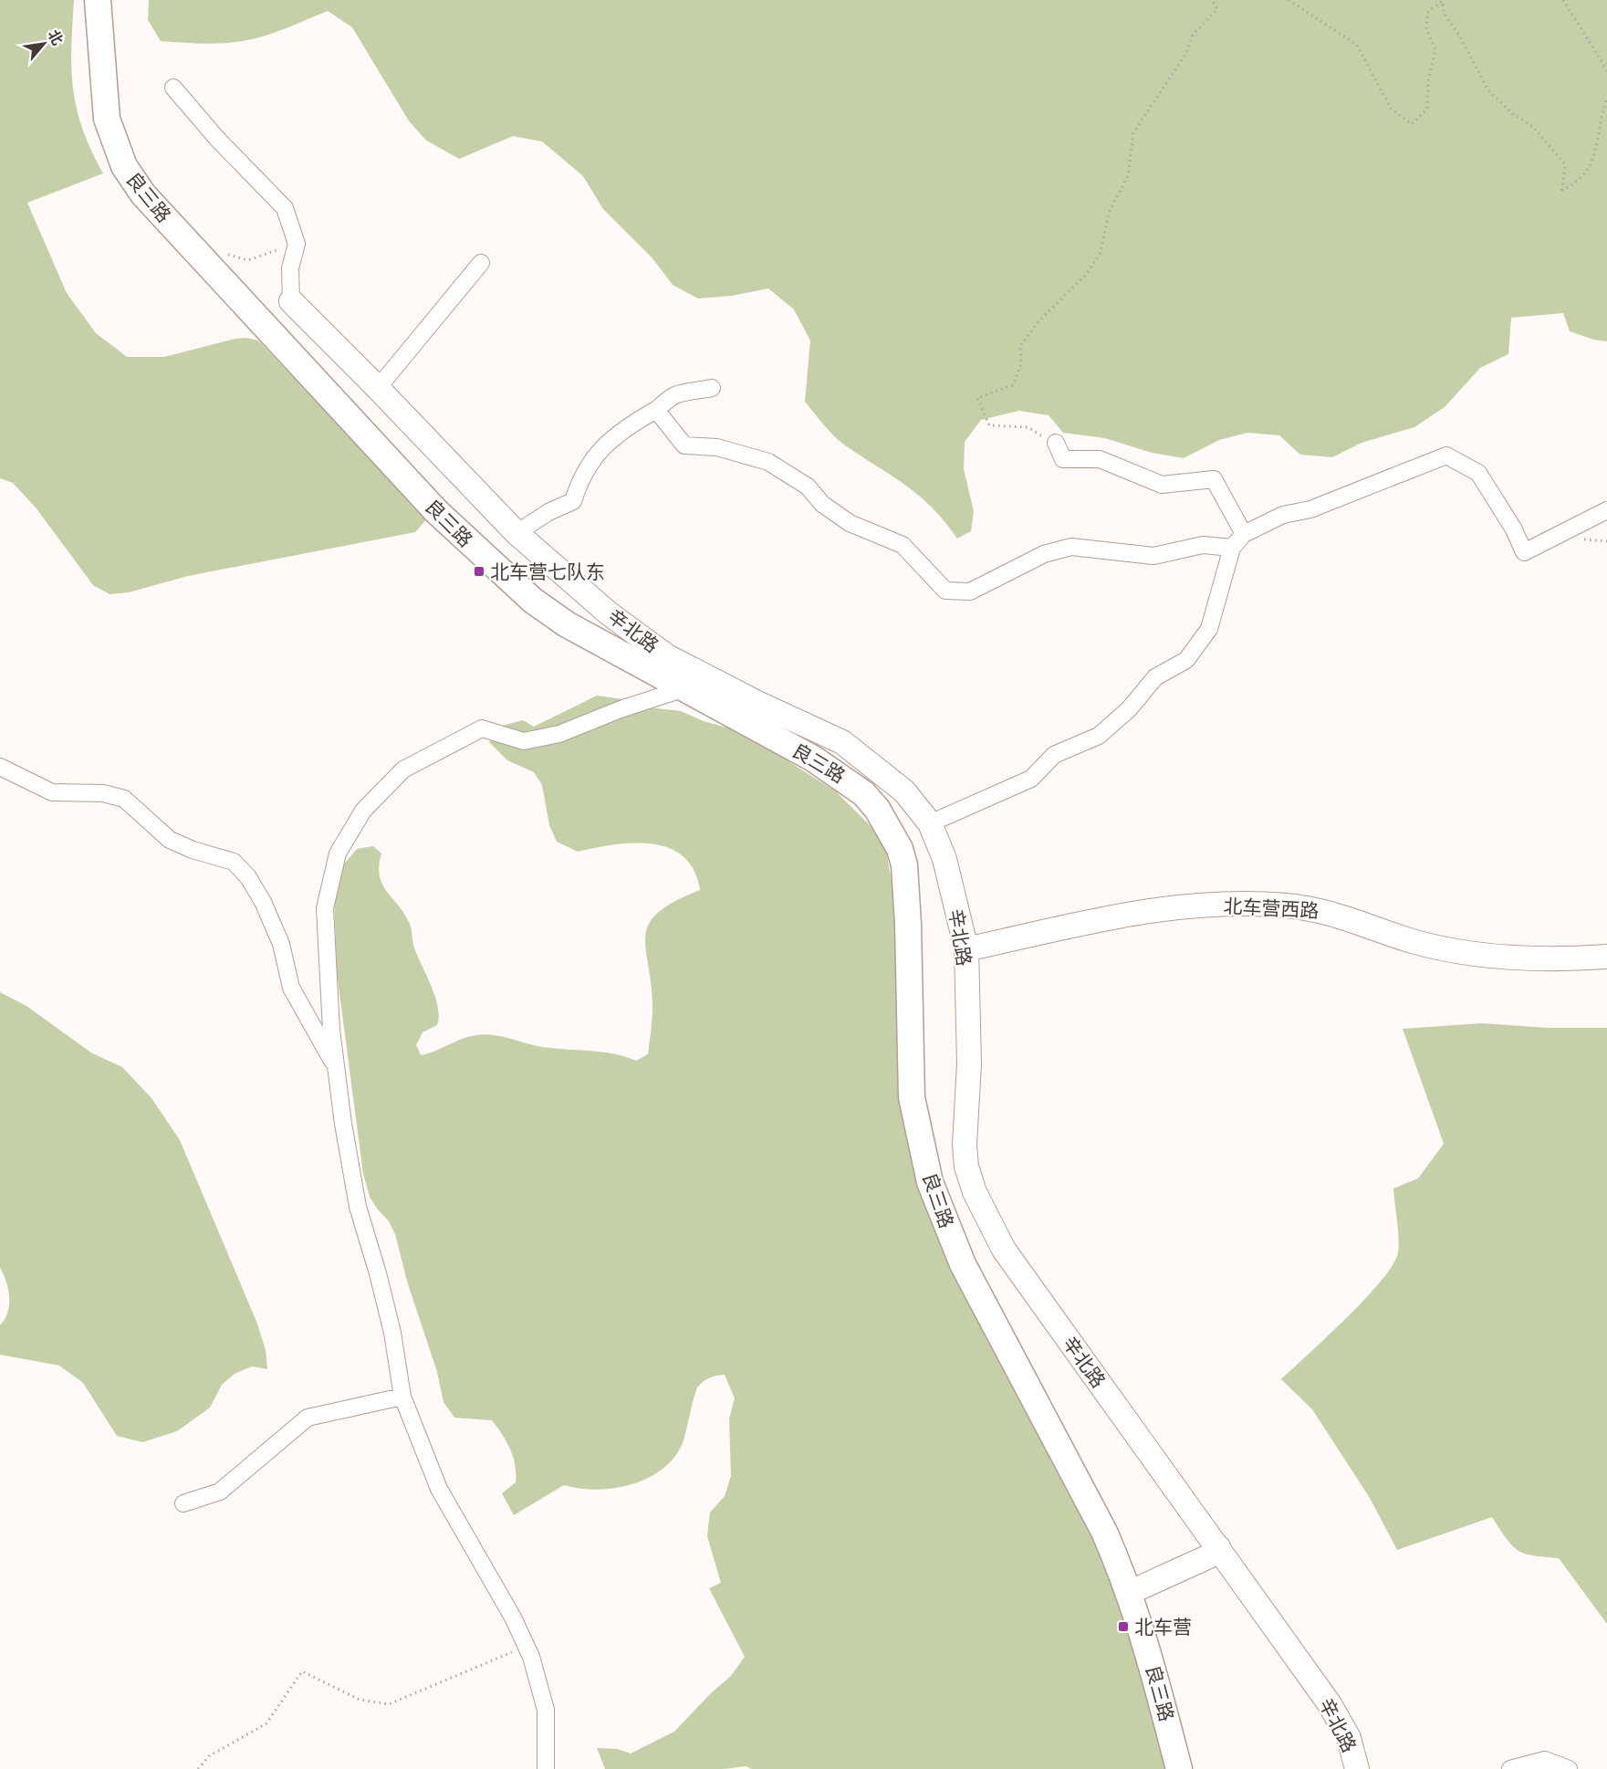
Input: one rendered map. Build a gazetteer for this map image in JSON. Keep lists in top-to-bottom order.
{
  "streets": {
    "main road": ["良三路"],
    "street": ["辛北路", "北车营西路"]
  },
  "crossings": [
    ["辛北路", "北车营西路"]
  ],
  "places": {
    "transit": ["北车营七队东", "北车营"]
  },
  "north": "top right"
}
